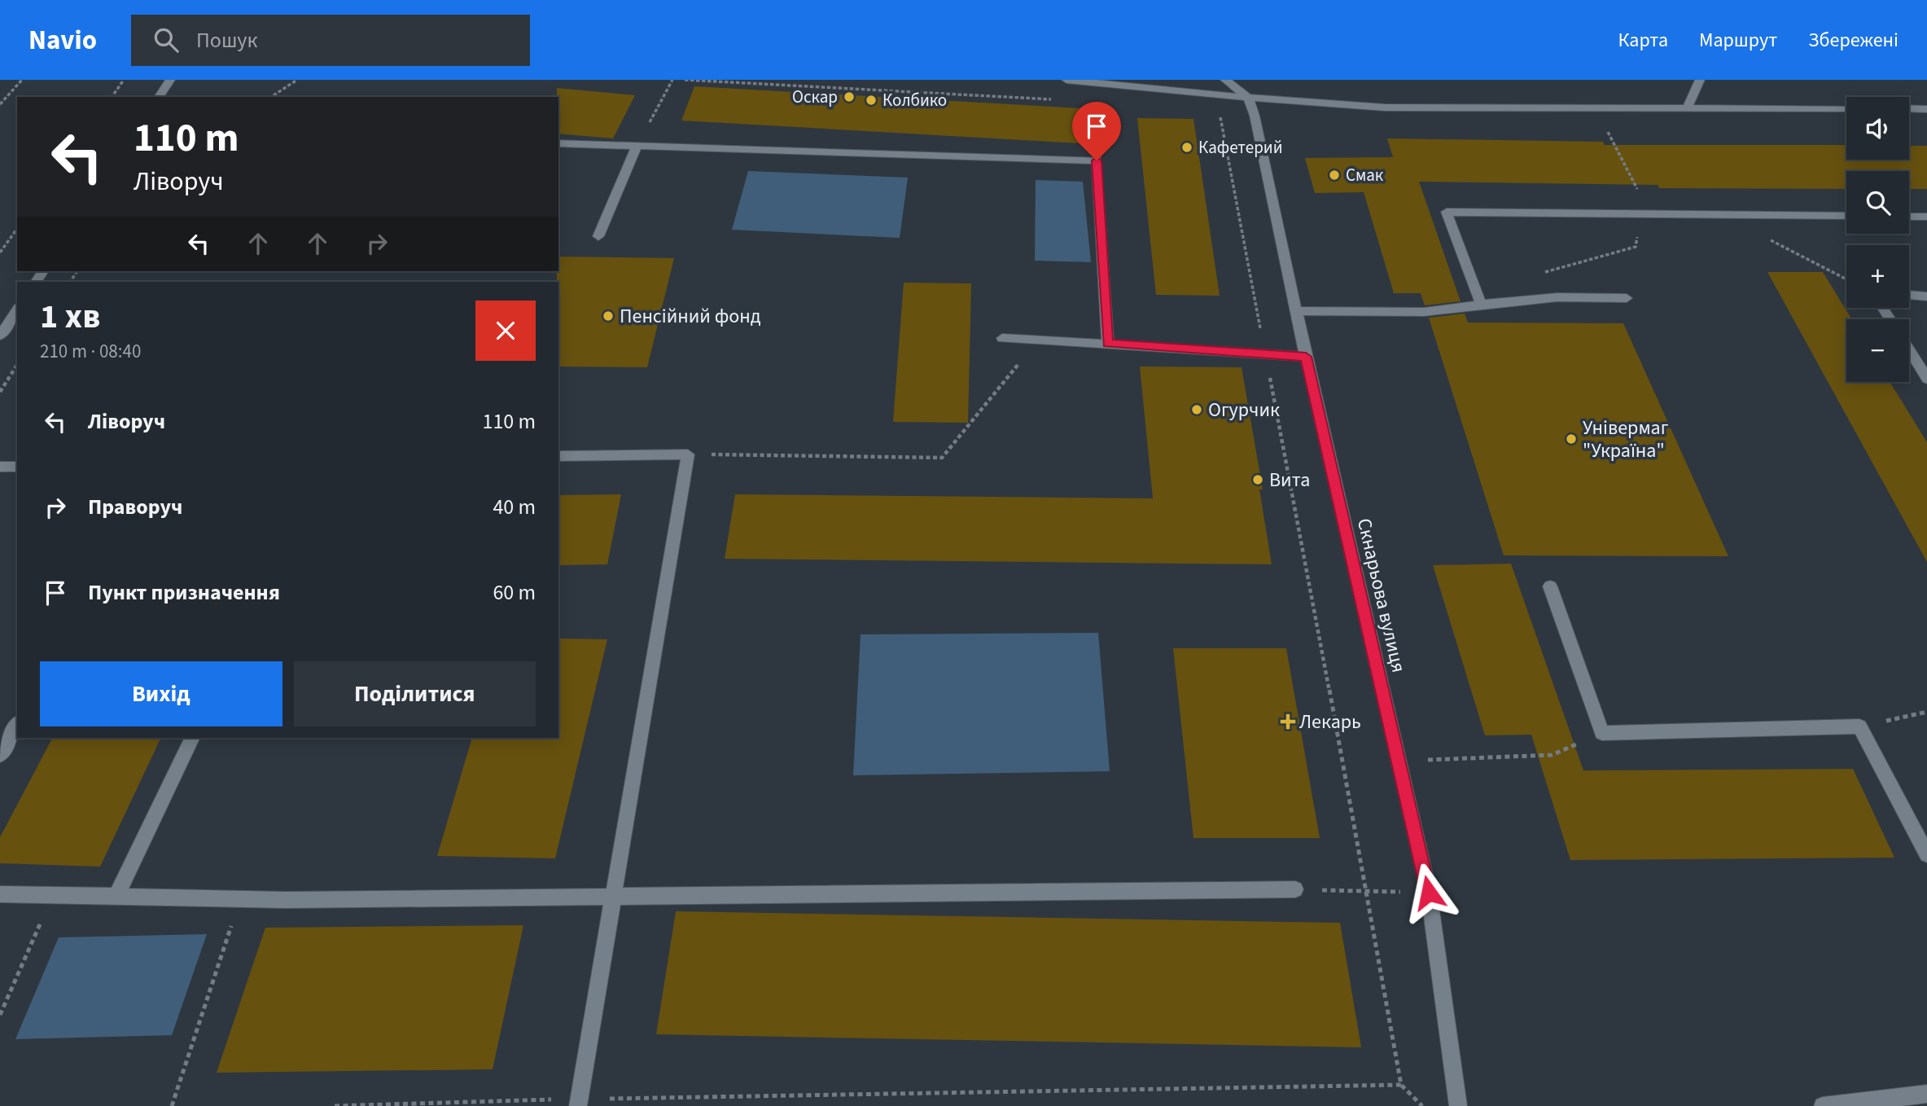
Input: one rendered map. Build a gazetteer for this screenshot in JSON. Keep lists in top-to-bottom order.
{
  "streets": {
    "street": ["Скнарьова вулиця"]
  },
  "places": {
    "other": [
      "Оскар",
      "Колбико",
      "Кафетерий",
      "Смак",
      "Пенсійний фонд",
      "Огурчик",
      "Універмаг \"Україна\"",
      "Вита"
    ],
    "health": ["Лекарь"]
  },
  "page": {
    "header": "Navio",
    "search": "Пошук",
    "nav": ["Карта", "Маршрут", "Збережені"],
    "map_buttons": ["+", "−"],
    "turn": ["110 m", "Ліворуч"],
    "heading": ["1 хв", "210 m · 08:40"],
    "list": [
      {
        "name": "Ліворуч",
        "value": "110 m"
      },
      {
        "name": "Праворуч",
        "value": "40 m"
      },
      {
        "name": "Пункт призначення",
        "value": "60 m"
      }
    ],
    "buttons": ["Вихід", "Поділитися"]
  }
}
